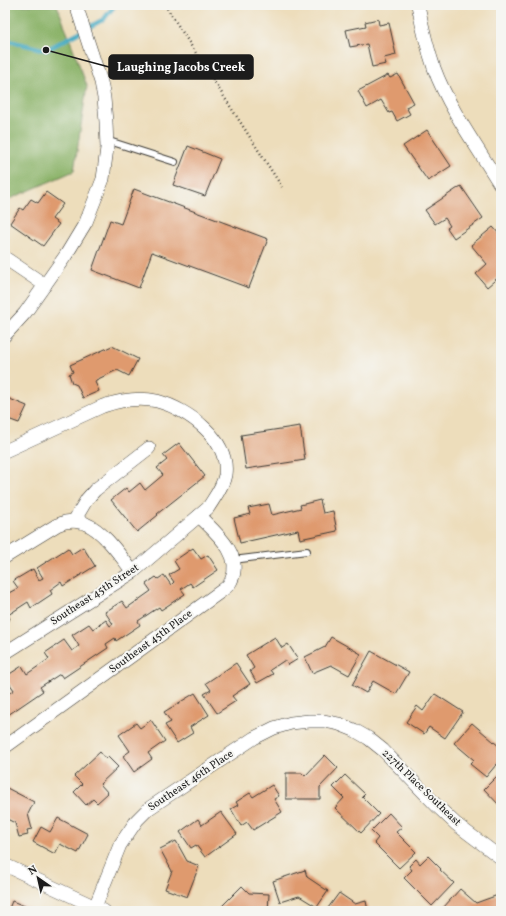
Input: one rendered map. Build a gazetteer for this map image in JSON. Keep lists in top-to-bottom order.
{
  "streets": {
    "street": [
      "Southeast 45th Street",
      "Southeast 45th Place",
      "Southeast 46th Place",
      "227th Place Southeast"
    ]
  },
  "crossings": [
    ["Southeast 46th Place", "227th Place Southeast"]
  ],
  "places": ["Laughing Jacobs Creek"],
  "north": "top left"
}
